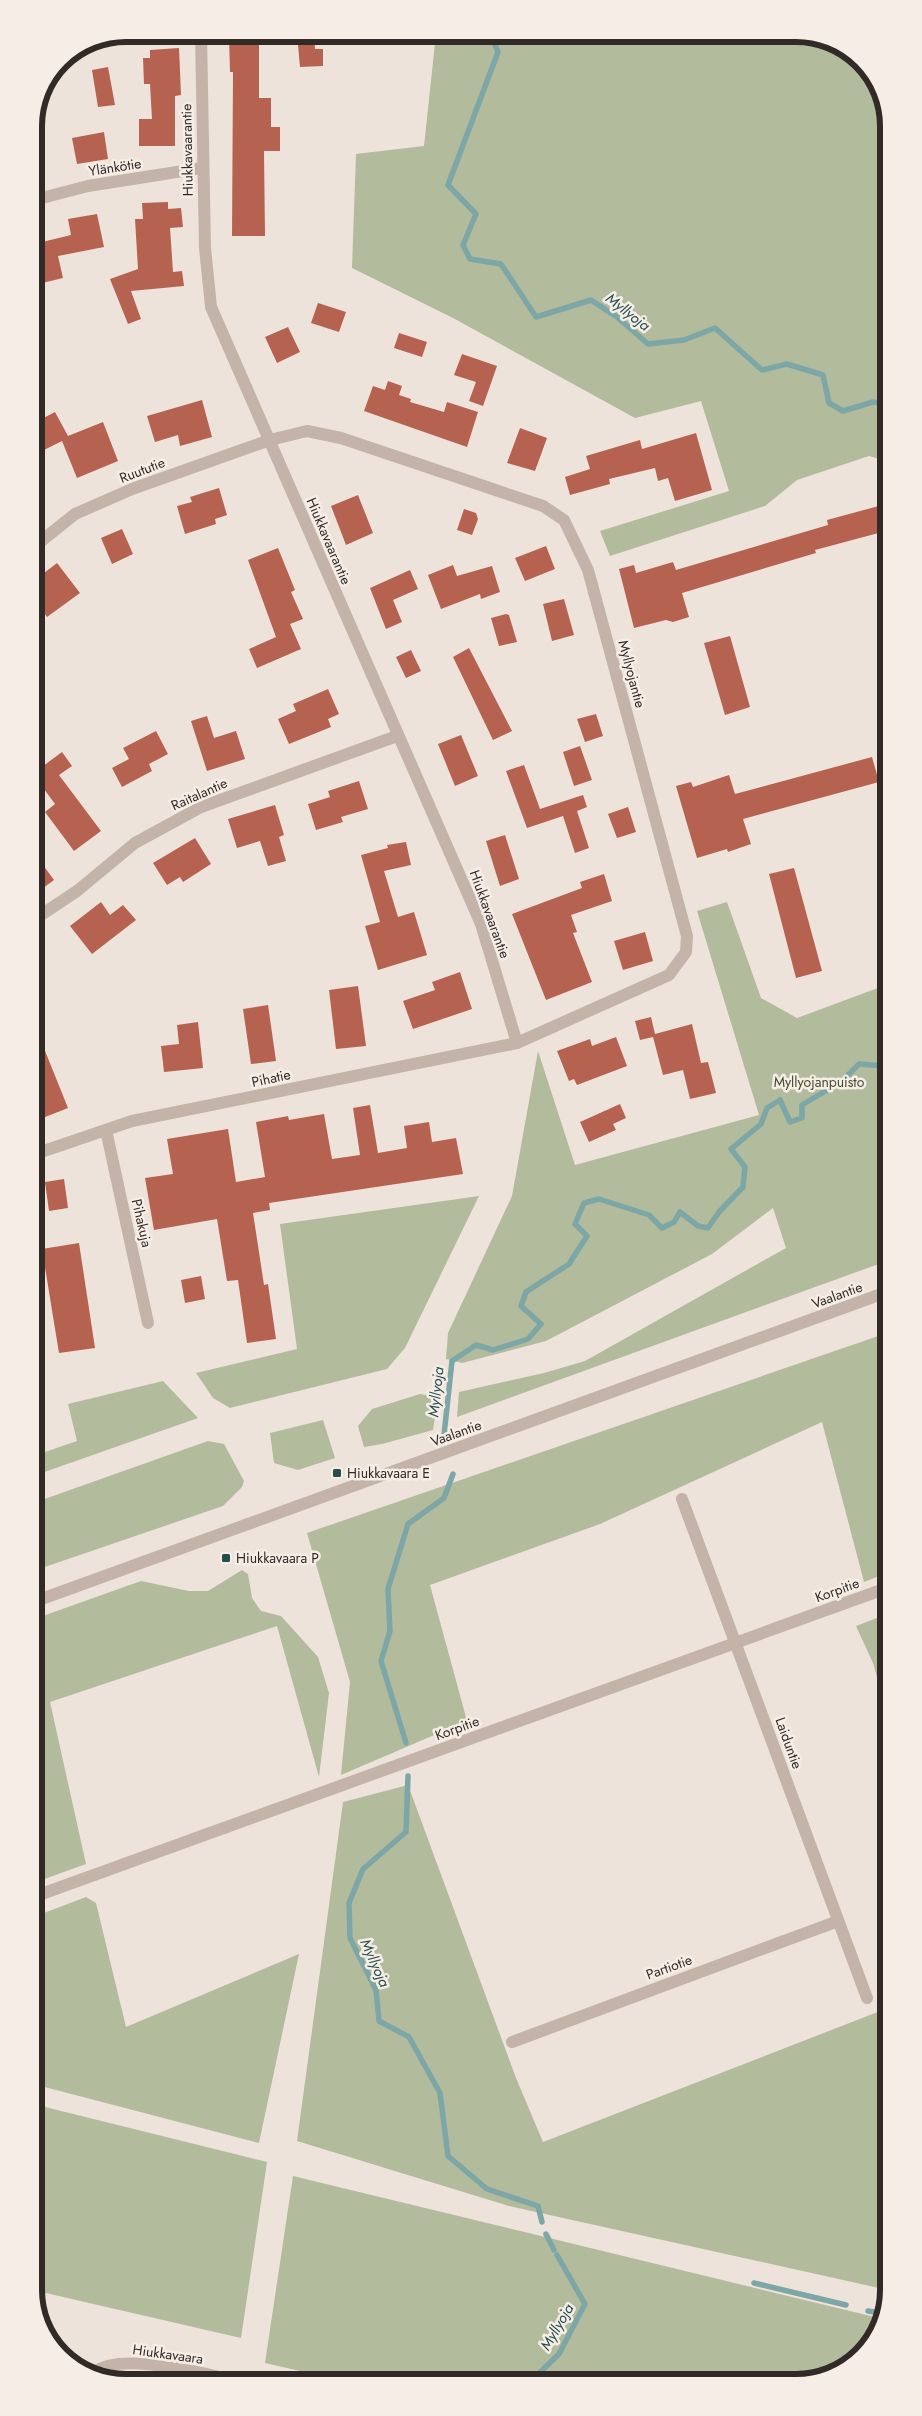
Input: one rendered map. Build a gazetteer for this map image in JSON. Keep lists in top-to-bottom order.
{
  "streets": {
    "street": [
      "Hiukkavaarantie",
      "Ylänkötie",
      "Ruututie",
      "Myllyojantie",
      "Raitalantie",
      "Pihatie",
      "Pihakuja",
      "Vaalantie",
      "Korpitie",
      "Laiduntie",
      "Partiotie",
      "Hiukkavaara"
    ]
  },
  "crossings": [
    ["Hiukkavaarantie", "Ylänkötie"],
    ["Hiukkavaarantie", "Ruututie"],
    ["Hiukkavaarantie", "Myllyojantie"],
    ["Hiukkavaarantie", "Raitalantie"],
    ["Hiukkavaarantie", "Pihatie"],
    ["Ruututie", "Myllyojantie"],
    ["Myllyojantie", "Pihatie"],
    ["Pihatie", "Pihakuja"],
    ["Korpitie", "Laiduntie"],
    ["Laiduntie", "Partiotie"]
  ],
  "water": ["Myllyoja"],
  "parks": ["Myllyojanpuisto"],
  "places": {
    "transit": ["Hiukkavaara E", "Hiukkavaara P"]
  }
}
